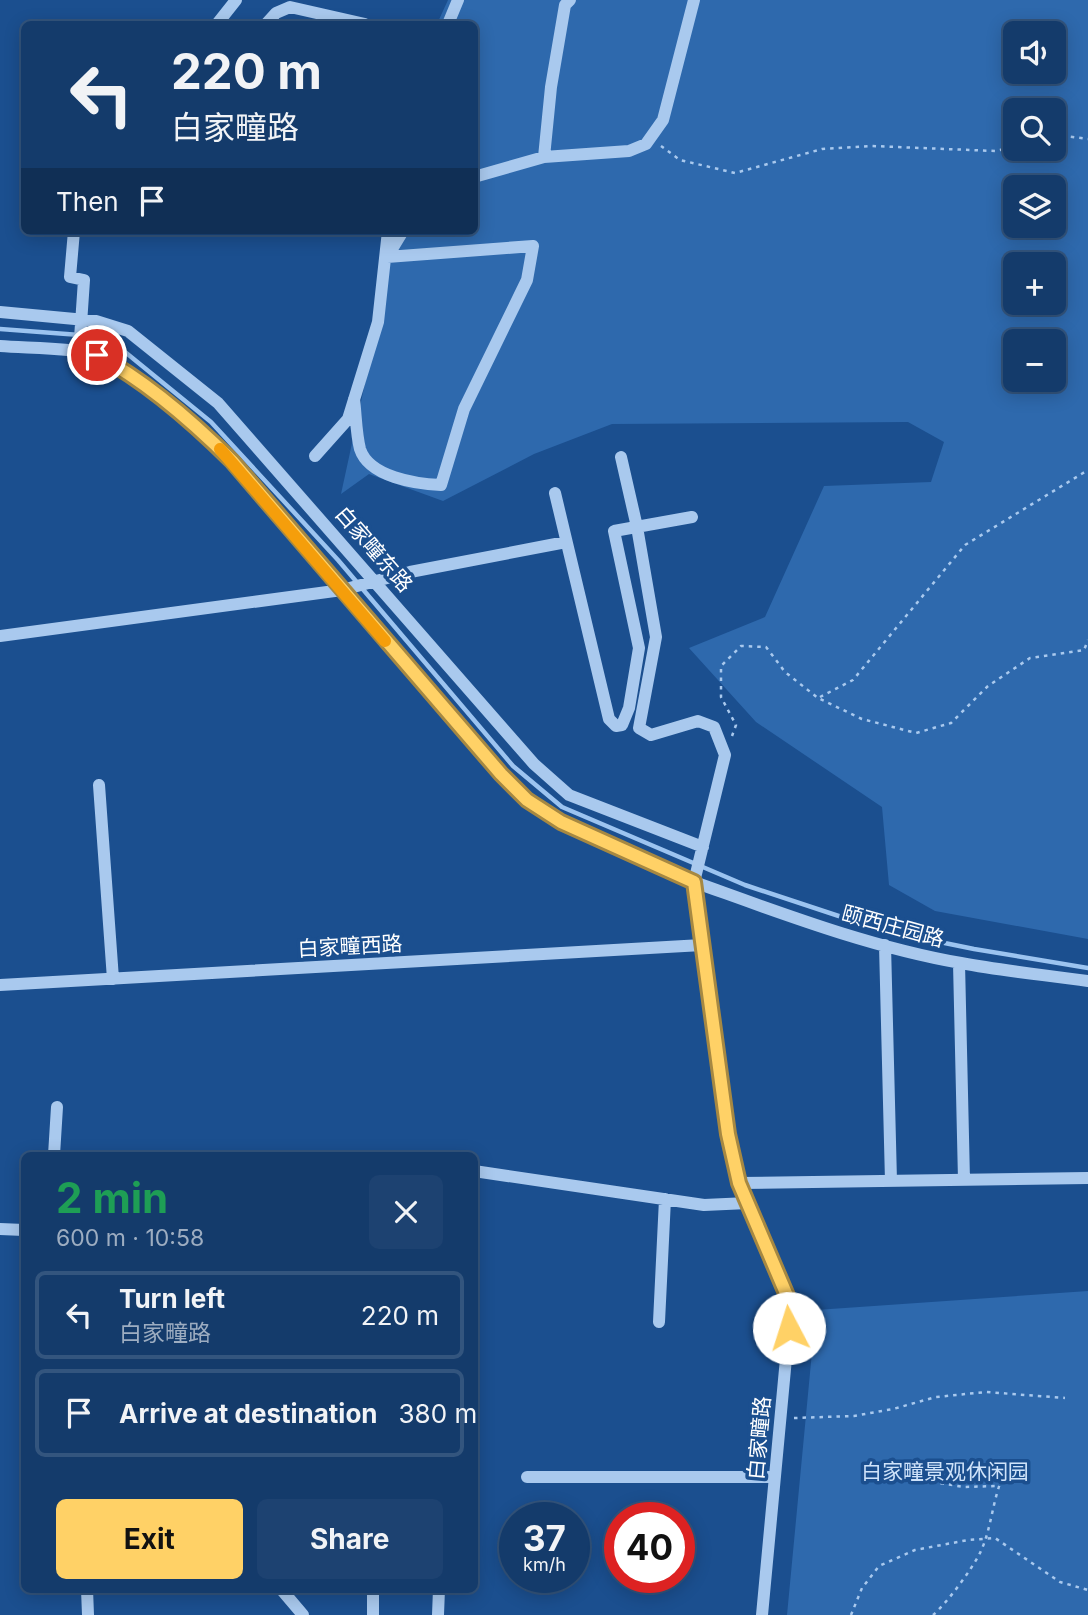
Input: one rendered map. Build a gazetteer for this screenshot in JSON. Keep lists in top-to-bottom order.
{
  "streets": {
    "street": [
      "白家疃东路",
      "颐西庄园路",
      "白家疃西路",
      "白家疃路"
    ]
  },
  "crossings": [
    ["颐西庄园路", "白家疃路"],
    ["白家疃西路", "白家疃路"]
  ],
  "parks": ["白家疃景观休闲园"],
  "page": {
    "map_buttons": ["+", "−"],
    "turn": ["220 m", "白家疃路"],
    "then": "Then",
    "heading": ["2 min", "600 m · 10:58"],
    "list": [
      {
        "name": "Turn left",
        "note": "白家疃路",
        "value": "220 m"
      },
      {
        "name": "Arrive at destination",
        "value": "380 m"
      }
    ],
    "buttons": ["Exit", "Share"],
    "speed": "37 km/h",
    "limit": "40"
  }
}
